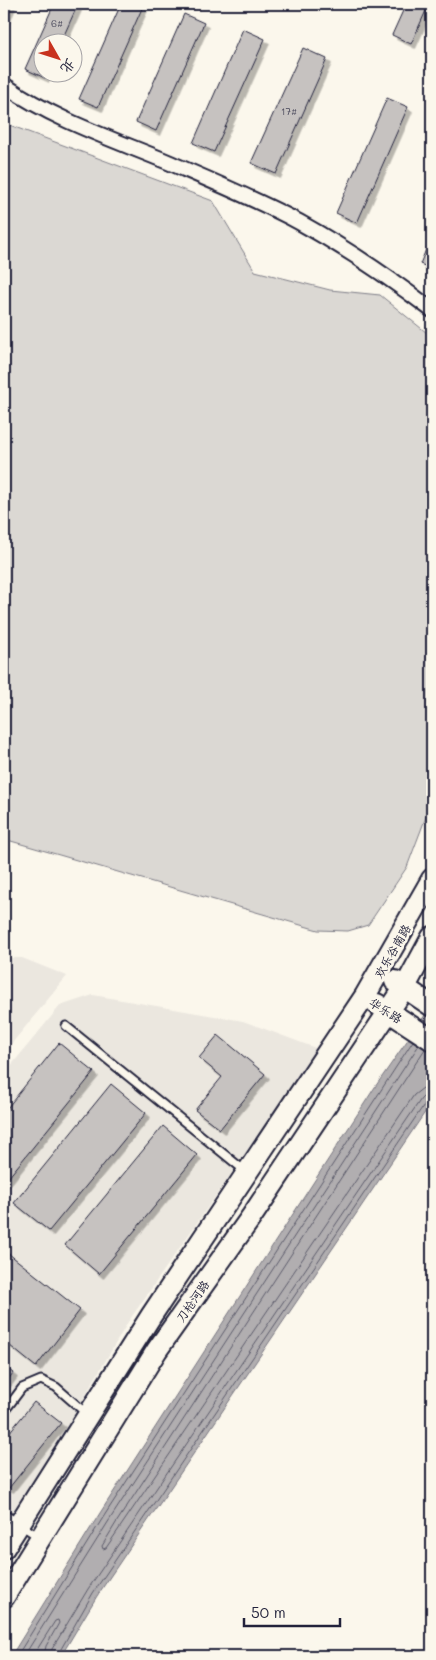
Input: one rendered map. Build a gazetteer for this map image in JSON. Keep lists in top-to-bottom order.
{
  "streets": {
    "street": ["欢乐谷南路", "华乐路", "刀枪河路"]
  },
  "crossings": [
    ["欢乐谷南路", "华乐路"],
    ["欢乐谷南路", "刀枪河路"],
    ["华乐路", "刀枪河路"]
  ],
  "house_numbers": ["6#", "17#"],
  "scale_bar": "50 m",
  "north": "bottom right"
}
